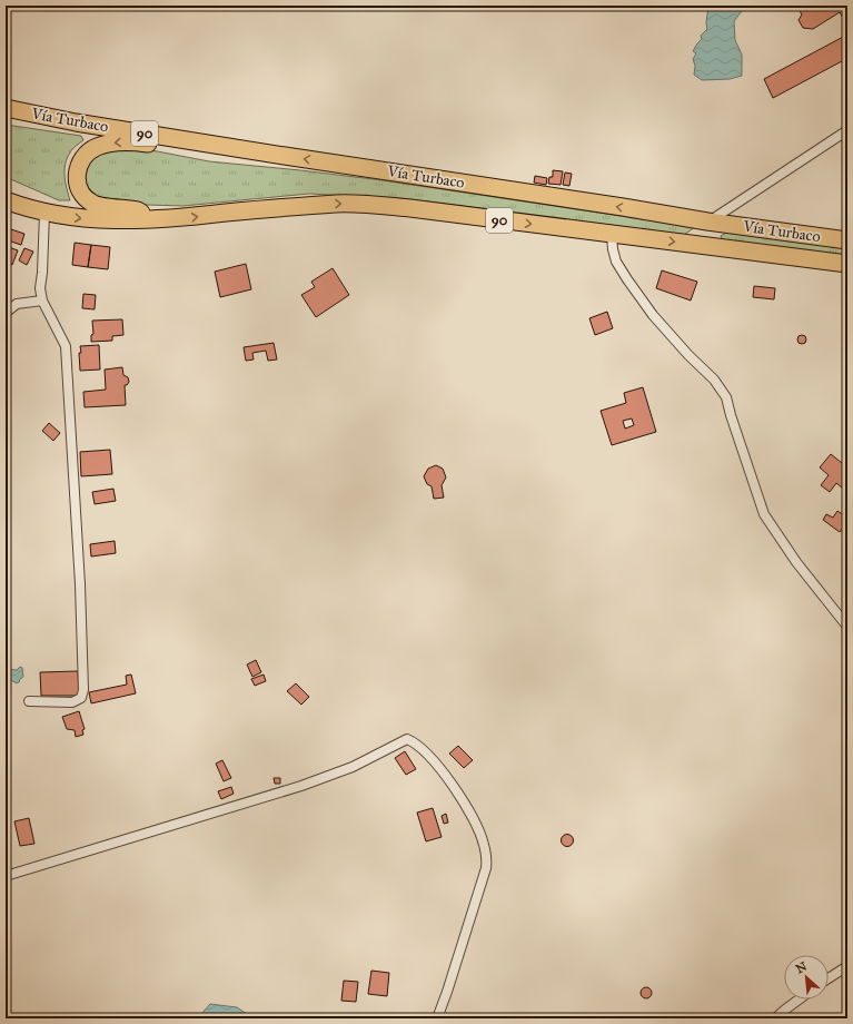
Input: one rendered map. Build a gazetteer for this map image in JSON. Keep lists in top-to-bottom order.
{
  "streets": {
    "highway": ["Vía Turbaco", "90"]
  },
  "north": "top left"
}
